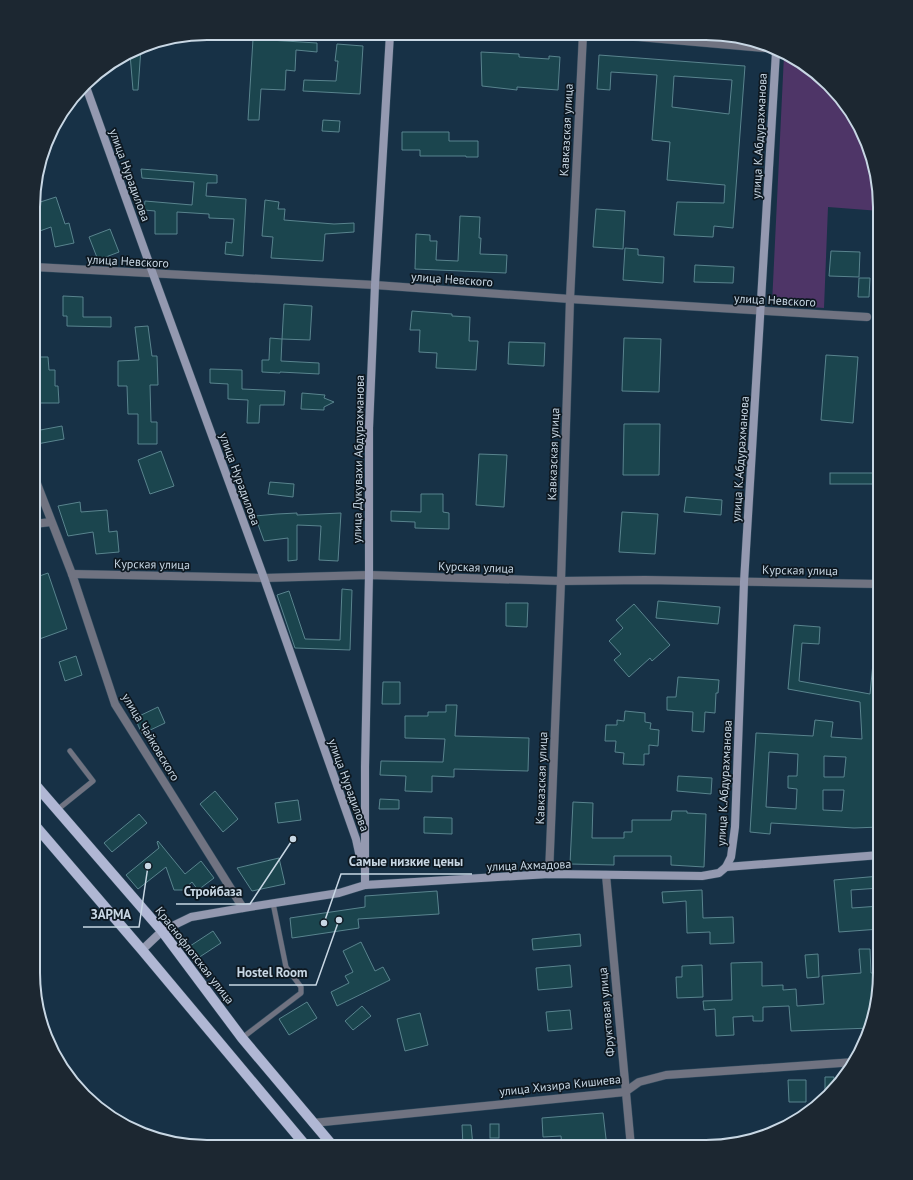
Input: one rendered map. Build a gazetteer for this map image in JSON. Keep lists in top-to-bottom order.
{
  "streets": {
    "main road": ["Краснофлотская улица"],
    "street": [
      "Кавказская улица",
      "улица К.Абдурахманова",
      "улица Нурадилова",
      "улица Невского",
      "улица Дукувахи Абдурахманова",
      "Курская улица",
      "улица Чайковского",
      "улица Ахмадова",
      "Фруктовая улица",
      "улица Хизира Кишиева"
    ]
  },
  "crossings": [
    ["Кавказская улица", "улица Невского"],
    ["Кавказская улица", "Курская улица"],
    ["Кавказская улица", "улица Ахмадова"],
    ["улица К.Абдурахманова", "улица Невского"],
    ["улица К.Абдурахманова", "Курская улица"],
    ["улица К.Абдурахманова", "улица Ахмадова"],
    ["улица Нурадилова", "улица Невского"],
    ["улица Нурадилова", "улица Дукувахи Абдурахманова"],
    ["улица Нурадилова", "Курская улица"],
    ["улица Нурадилова", "улица Ахмадова"],
    ["улица Невского", "улица Дукувахи Абдурахманова"],
    ["улица Дукувахи Абдурахманова", "Курская улица"],
    ["улица Дукувахи Абдурахманова", "улица Ахмадова"],
    ["Курская улица", "улица Чайковского"],
    ["улица Чайковского", "улица Ахмадова"],
    ["улица Ахмадова", "Краснофлотская улица"],
    ["улица Ахмадова", "Фруктовая улица"],
    ["Краснофлотская улица", "улица Хизира Кишиева"],
    ["Фруктовая улица", "улица Хизира Кишиева"]
  ],
  "places": [
    "Стройбаза",
    "ЗАРМА",
    "Hostel Room",
    "Самые низкие цены"
  ]
}
